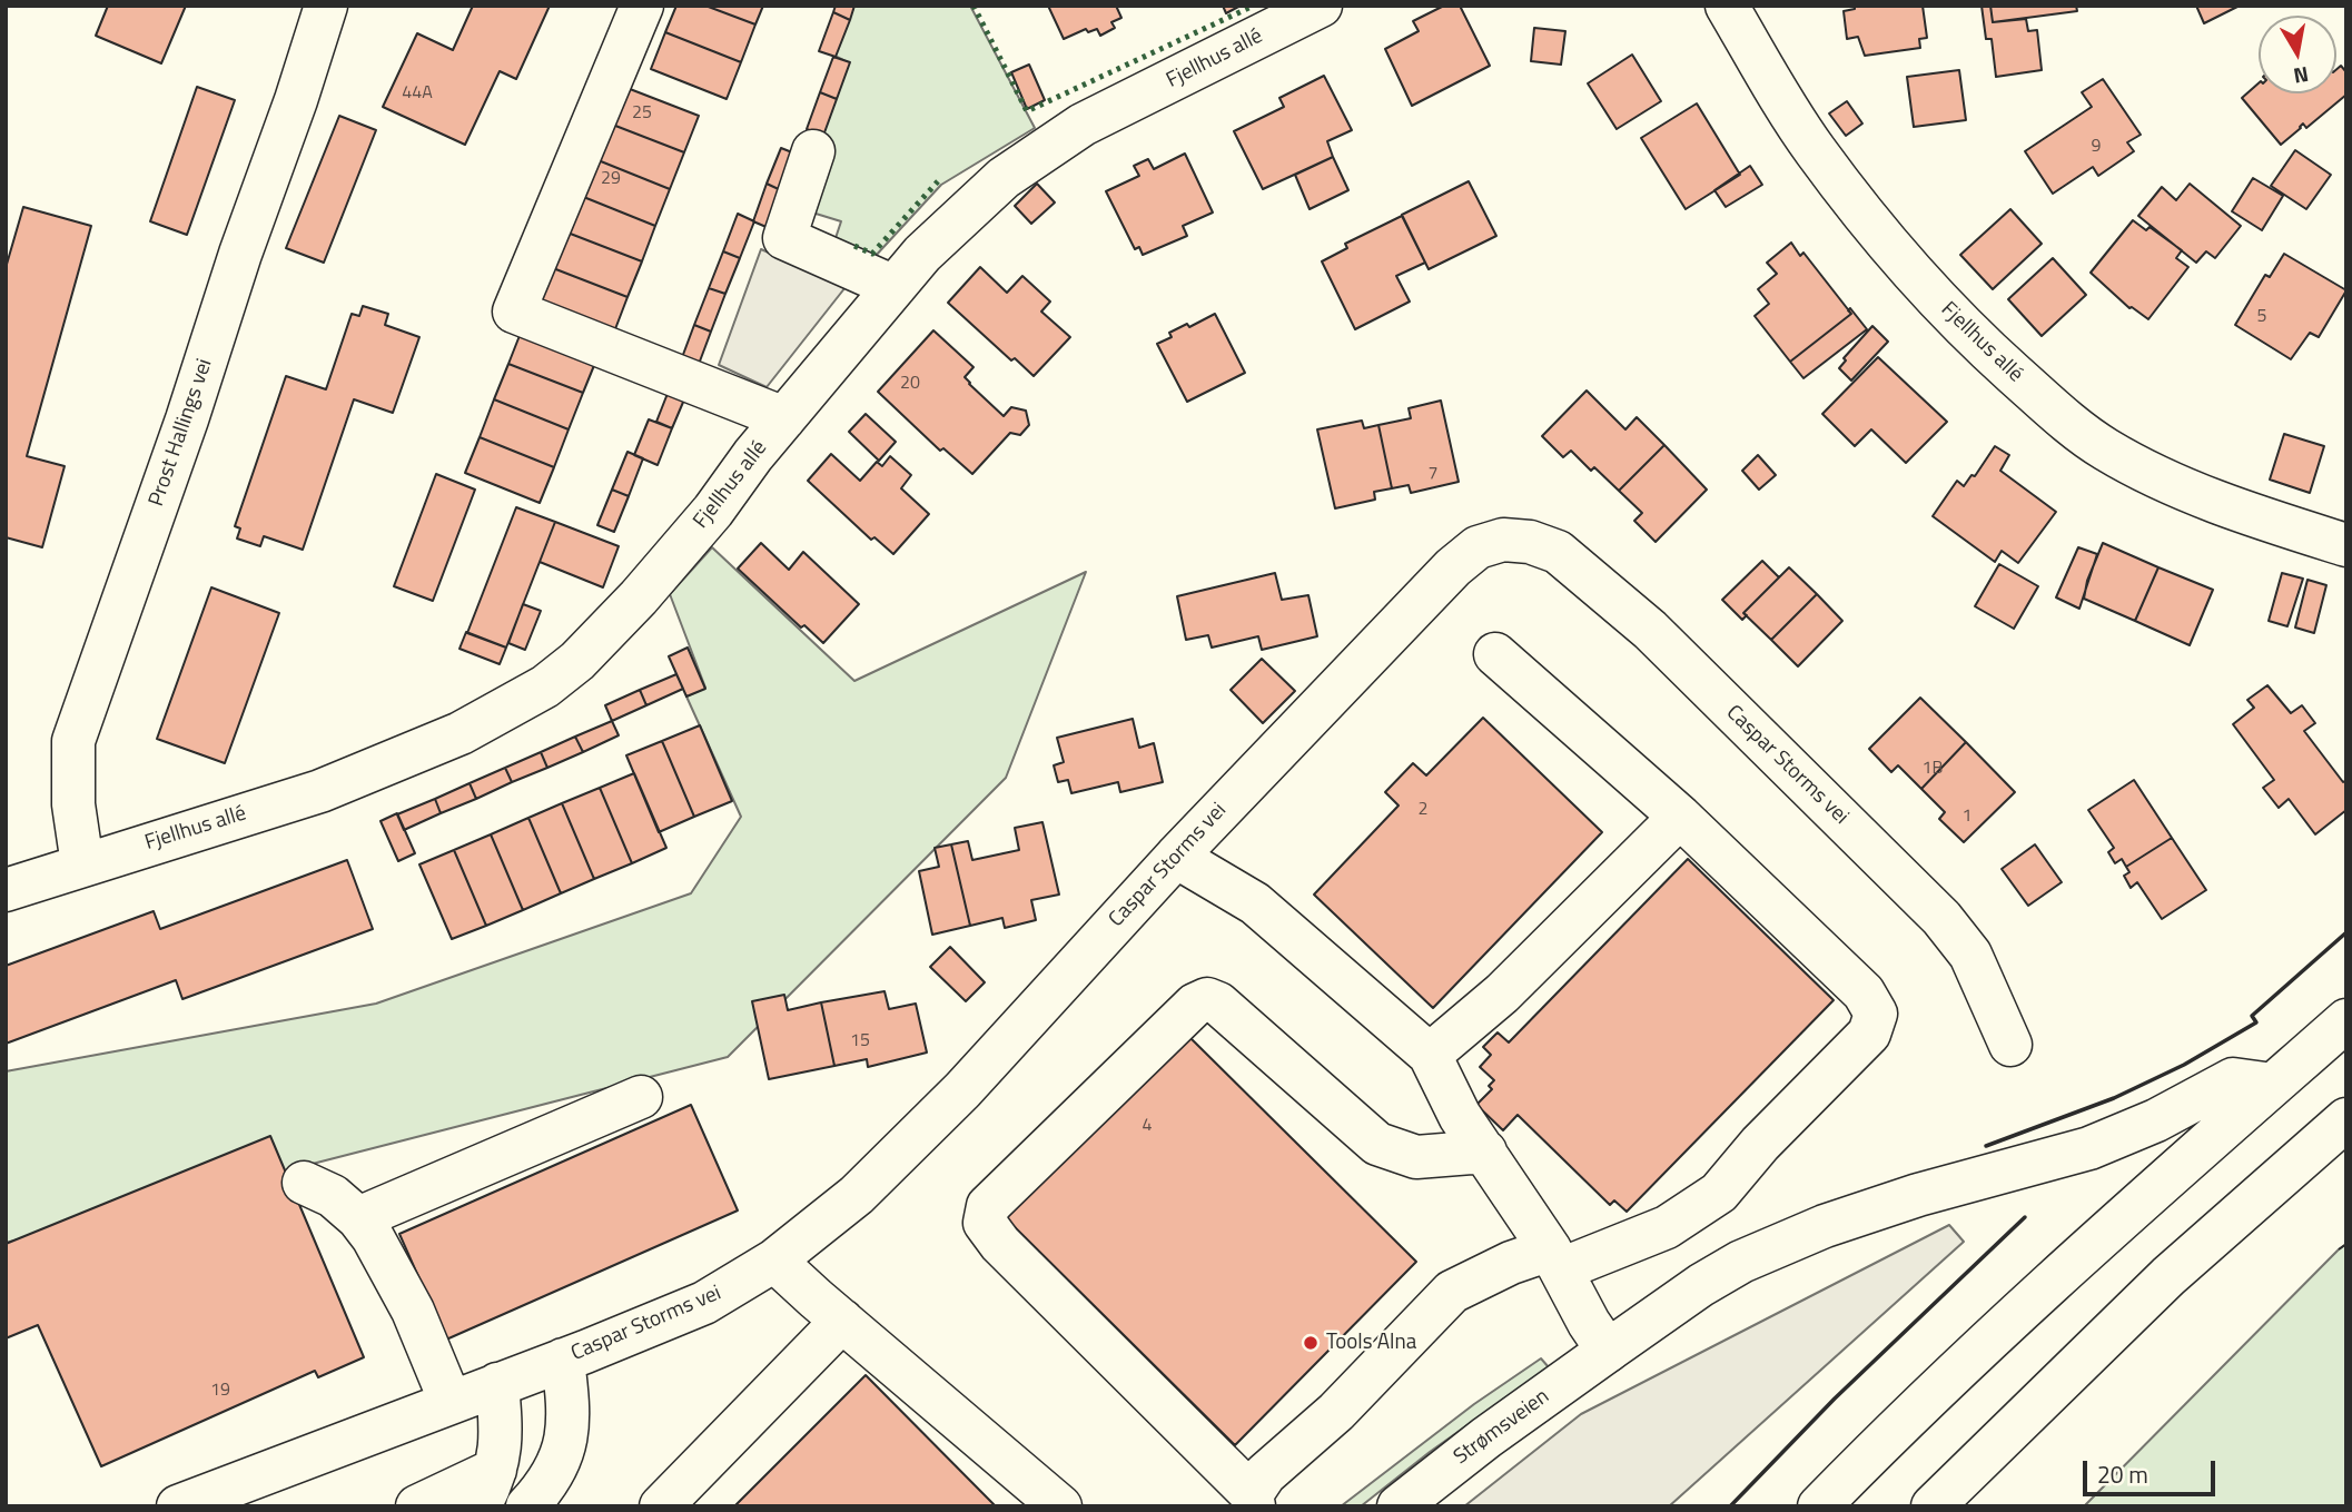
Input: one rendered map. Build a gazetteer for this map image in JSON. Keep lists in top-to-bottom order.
{
  "streets": {
    "main road": [
      "Fjellhus allé",
      "Prost Hallings vei",
      "Caspar Storms vei",
      "Strømsveien"
    ]
  },
  "crossings": [
    ["Fjellhus allé", "Prost Hallings vei"]
  ],
  "places": ["Tools Alna"],
  "house_numbers": [
    "44A",
    "25",
    "9",
    "29",
    "5",
    "20",
    "7",
    "1B",
    "2",
    "1",
    "15",
    "4",
    "19"
  ],
  "scale_bar": "20 m",
  "north": "bottom"
}
